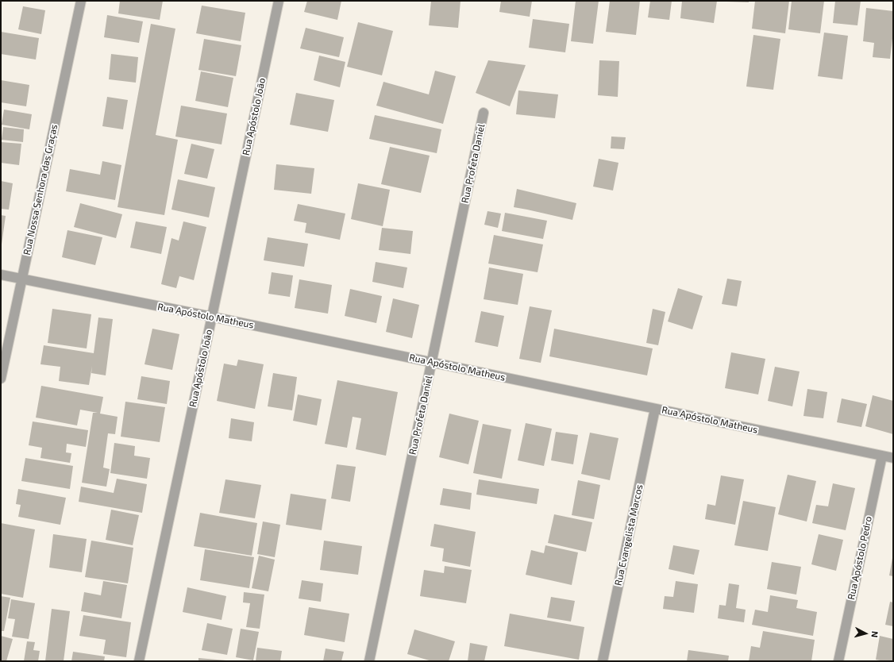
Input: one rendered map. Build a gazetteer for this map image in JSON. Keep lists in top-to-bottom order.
{
  "streets": {
    "street": [
      "Rua Apóstolo João",
      "Rua Profeta Daniel",
      "Rua Nossa Senhora das Graças",
      "Rua Apóstolo Matheus",
      "Rua Evangelista Marcos",
      "Rua Apóstolo Pedro"
    ]
  },
  "crossings": [
    ["Rua Apóstolo João", "Rua Apóstolo Matheus"],
    ["Rua Profeta Daniel", "Rua Apóstolo Matheus"],
    ["Rua Nossa Senhora das Graças", "Rua Apóstolo Matheus"],
    ["Rua Apóstolo Matheus", "Rua Evangelista Marcos"],
    ["Rua Apóstolo Matheus", "Rua Apóstolo Pedro"]
  ],
  "north": "right"
}
